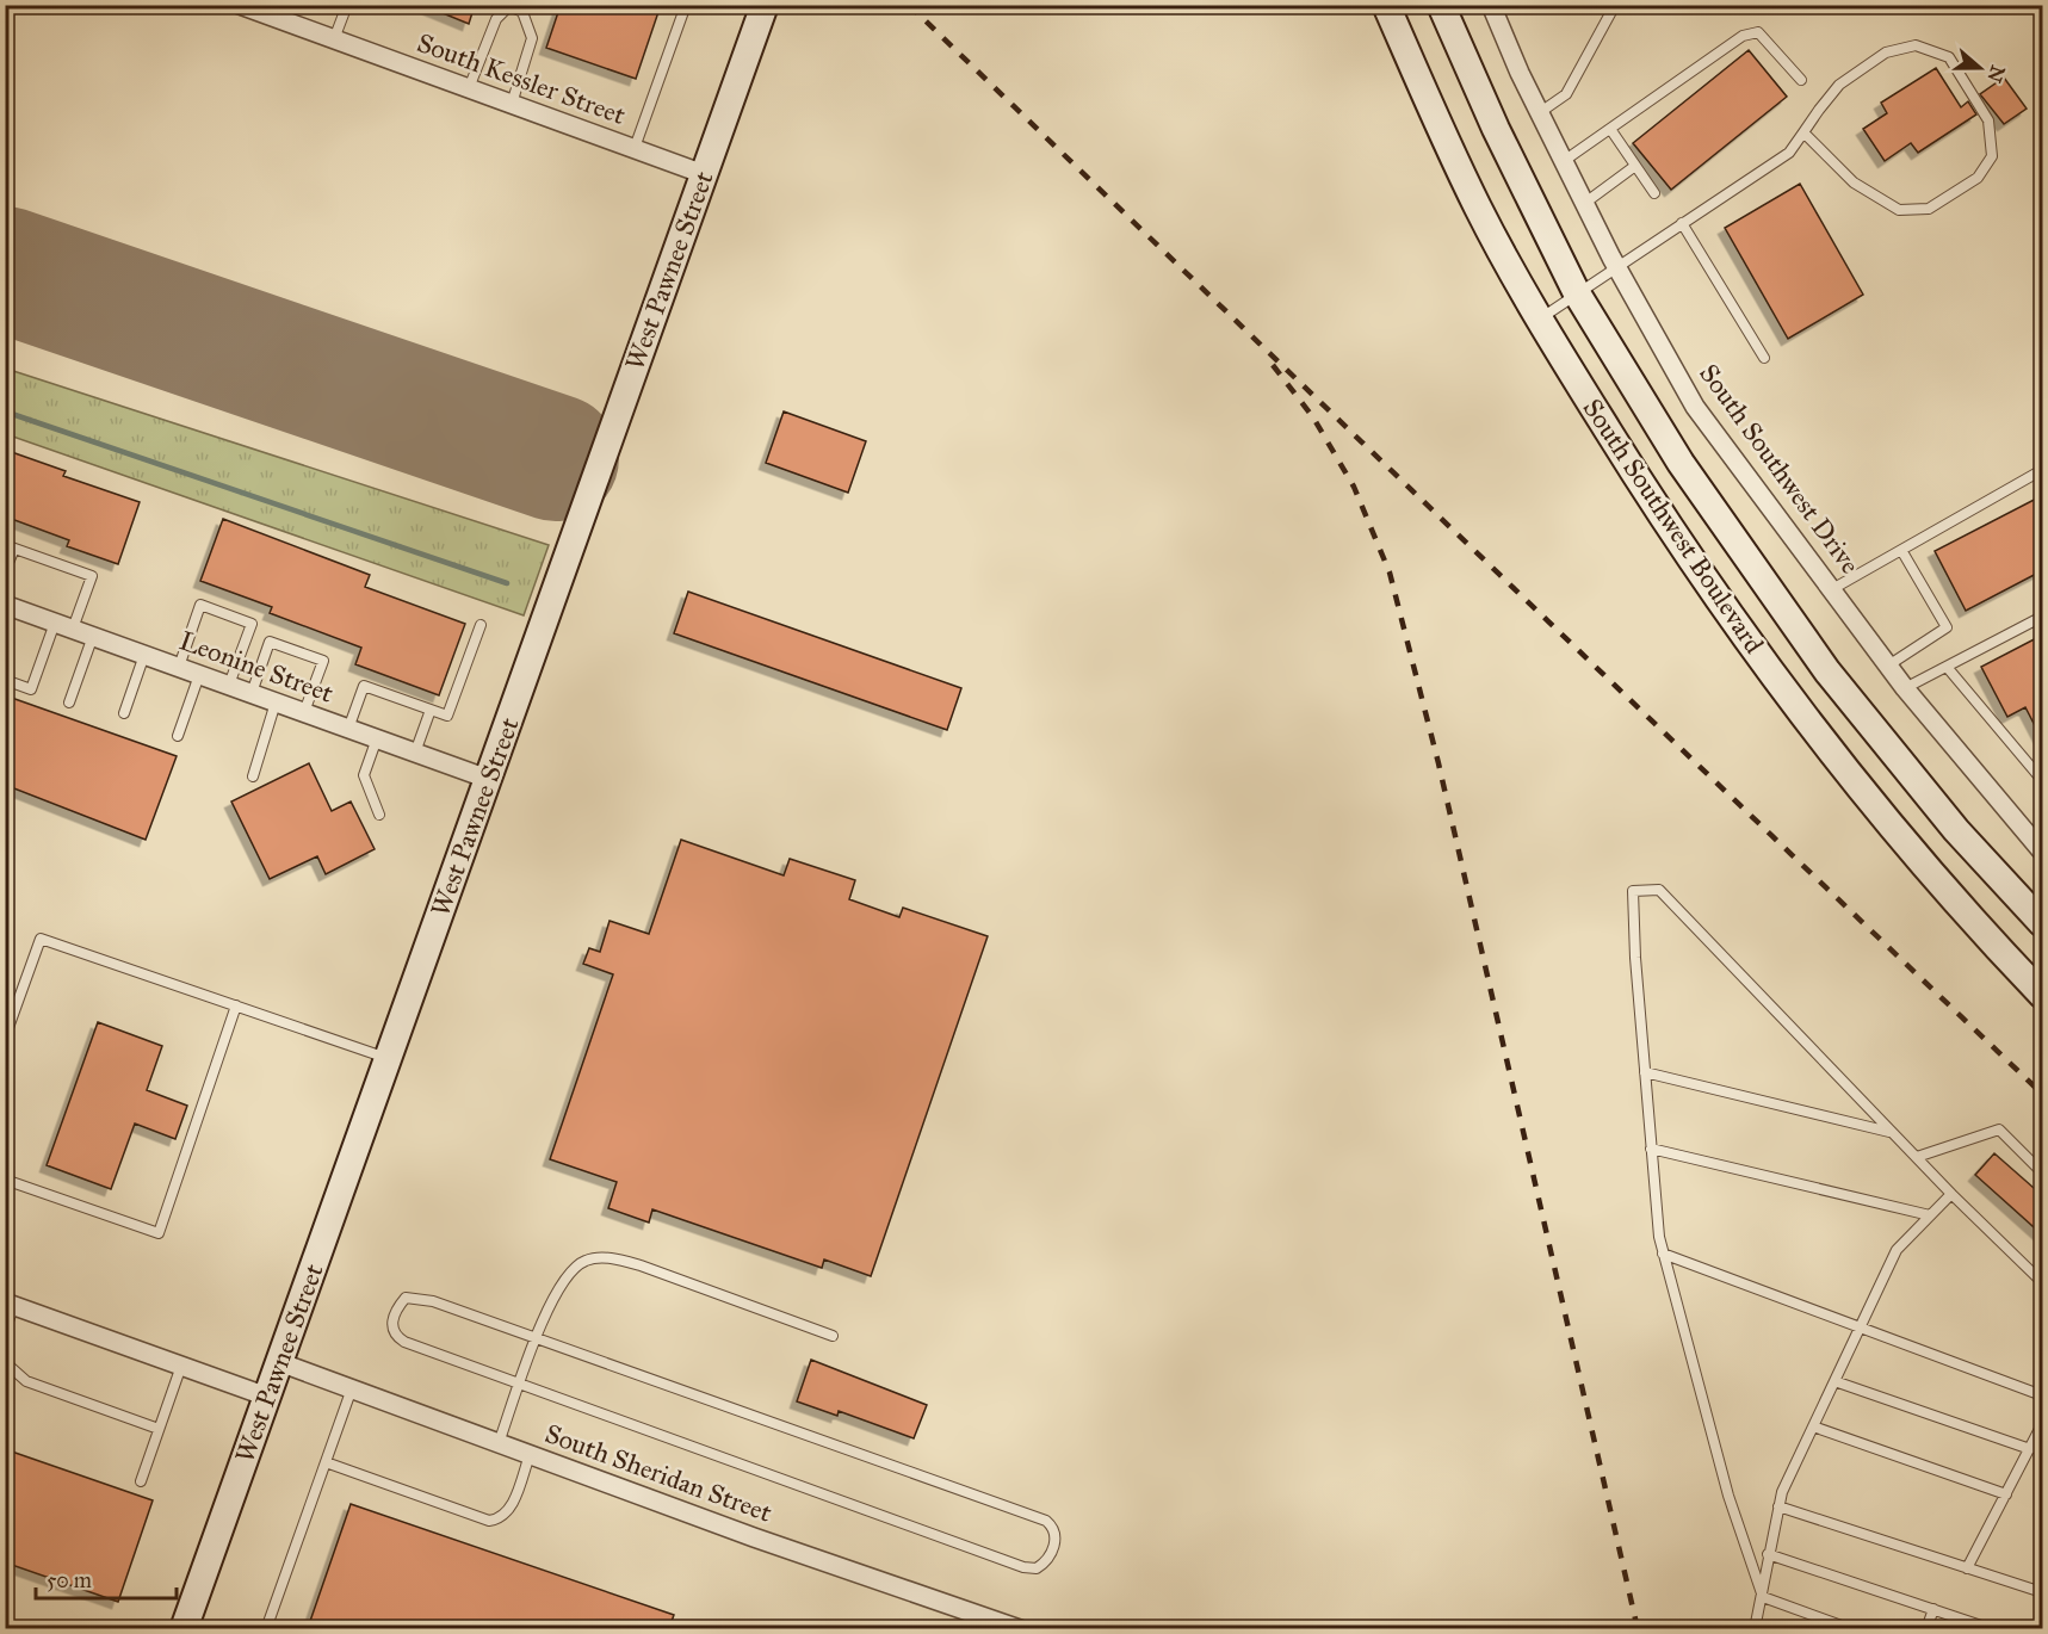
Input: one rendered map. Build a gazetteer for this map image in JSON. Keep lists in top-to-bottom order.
{
  "streets": {
    "main road": ["West Pawnee Street", "South Southwest Boulevard"],
    "street": [
      "South Kessler Street",
      "South Southwest Drive",
      "Leonine Street",
      "South Sheridan Street"
    ]
  },
  "crossings": [
    ["South Kessler Street", "West Pawnee Street"],
    ["West Pawnee Street", "Leonine Street"],
    ["West Pawnee Street", "South Sheridan Street"]
  ],
  "scale_bar": "50 m",
  "north": "right"
}
